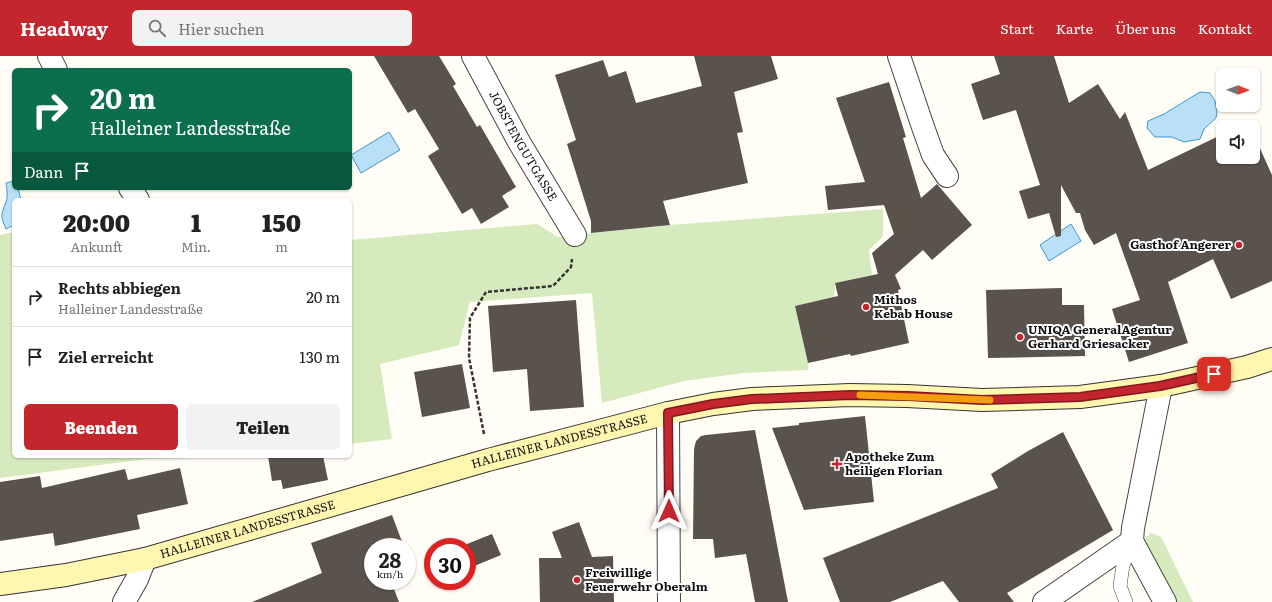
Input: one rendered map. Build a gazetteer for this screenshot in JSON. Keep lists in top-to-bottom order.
{
  "streets": {
    "main road": ["HALLEINER LANDESSTRASSE"],
    "street": ["JOBSTENGUTGASSE"]
  },
  "places": {
    "other": [
      "Gasthof Angerer",
      "Mithos Kebab House",
      "UNIQA GeneralAgentur Gerhard Griesacker",
      "Freiwillige Feuerwehr Oberalm"
    ],
    "health": ["Apotheke Zum heiligen Florian"]
  },
  "north": "right",
  "page": {
    "header": "Headway",
    "search": "Hier suchen",
    "nav": [
      "Start",
      "Karte",
      "Über uns",
      "Kontakt"
    ],
    "turn": ["20 m", "Halleiner Landesstraße"],
    "then": "Dann",
    "eta": [
      "20:00",
      "Ankunft",
      "1",
      "Min.",
      "150",
      "m"
    ],
    "list": [
      {
        "name": "Rechts abbiegen",
        "note": "Halleiner Landesstraße",
        "value": "20 m"
      },
      {
        "name": "Ziel erreicht",
        "value": "130 m"
      }
    ],
    "buttons": ["Beenden", "Teilen"],
    "speed": "28 km/h",
    "limit": "30"
  }
}
